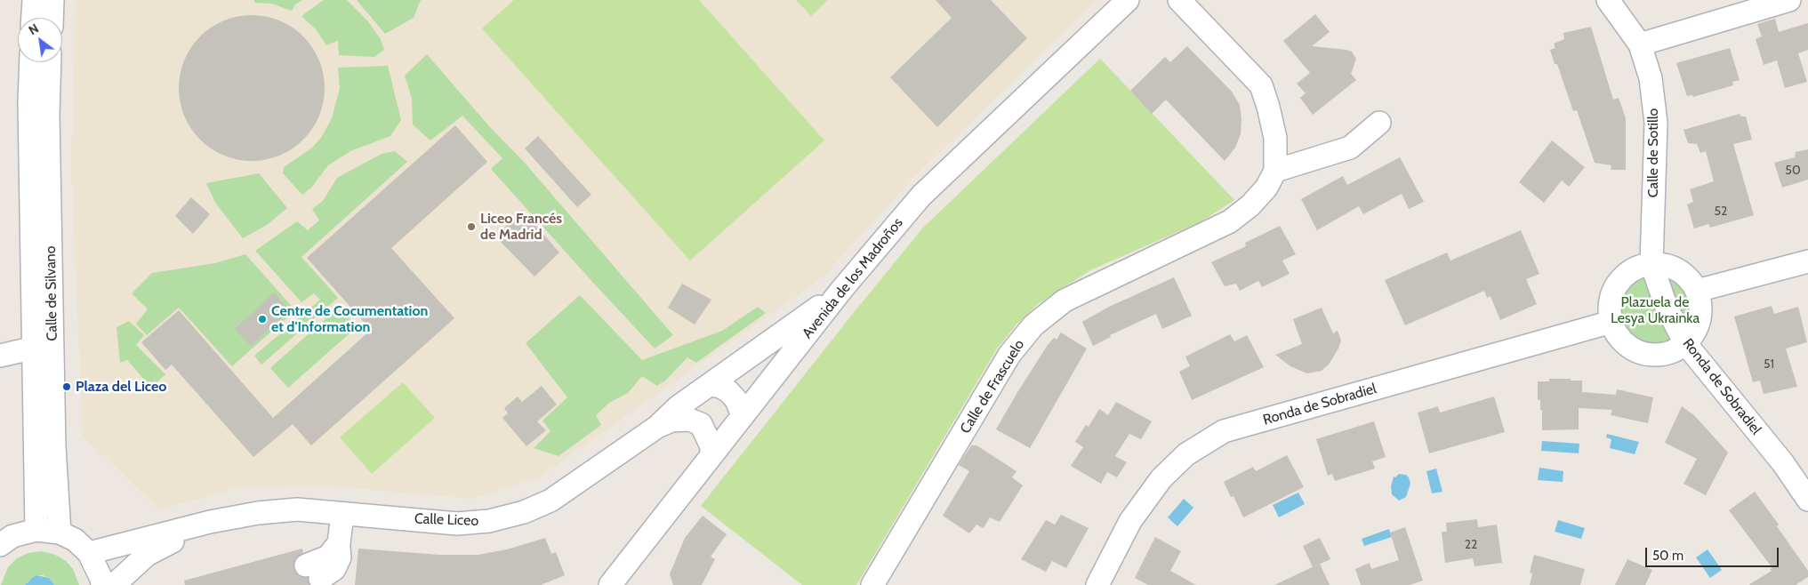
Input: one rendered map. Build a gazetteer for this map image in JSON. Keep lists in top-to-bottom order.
{
  "streets": {
    "street": [
      "Calle de Sotillo",
      "Avenida de los Madroños",
      "Calle de Silvano",
      "Calle de Frascuelo",
      "Ronda de Sobradiel",
      "Calle Liceo"
    ]
  },
  "crossings": [
    ["Calle de Sotillo", "Ronda de Sobradiel"],
    ["Avenida de los Madroños", "Calle Liceo"]
  ],
  "parks": ["Plazuela de Lesya Ukrainka"],
  "places": ["Liceo Francés de Madrid", "Centre de Cocumentation et d'Information", "Plaza del Liceo"],
  "house_numbers": [
    "50",
    "52",
    "51",
    "22"
  ],
  "scale_bar": "50 m",
  "north": "top left"
}
